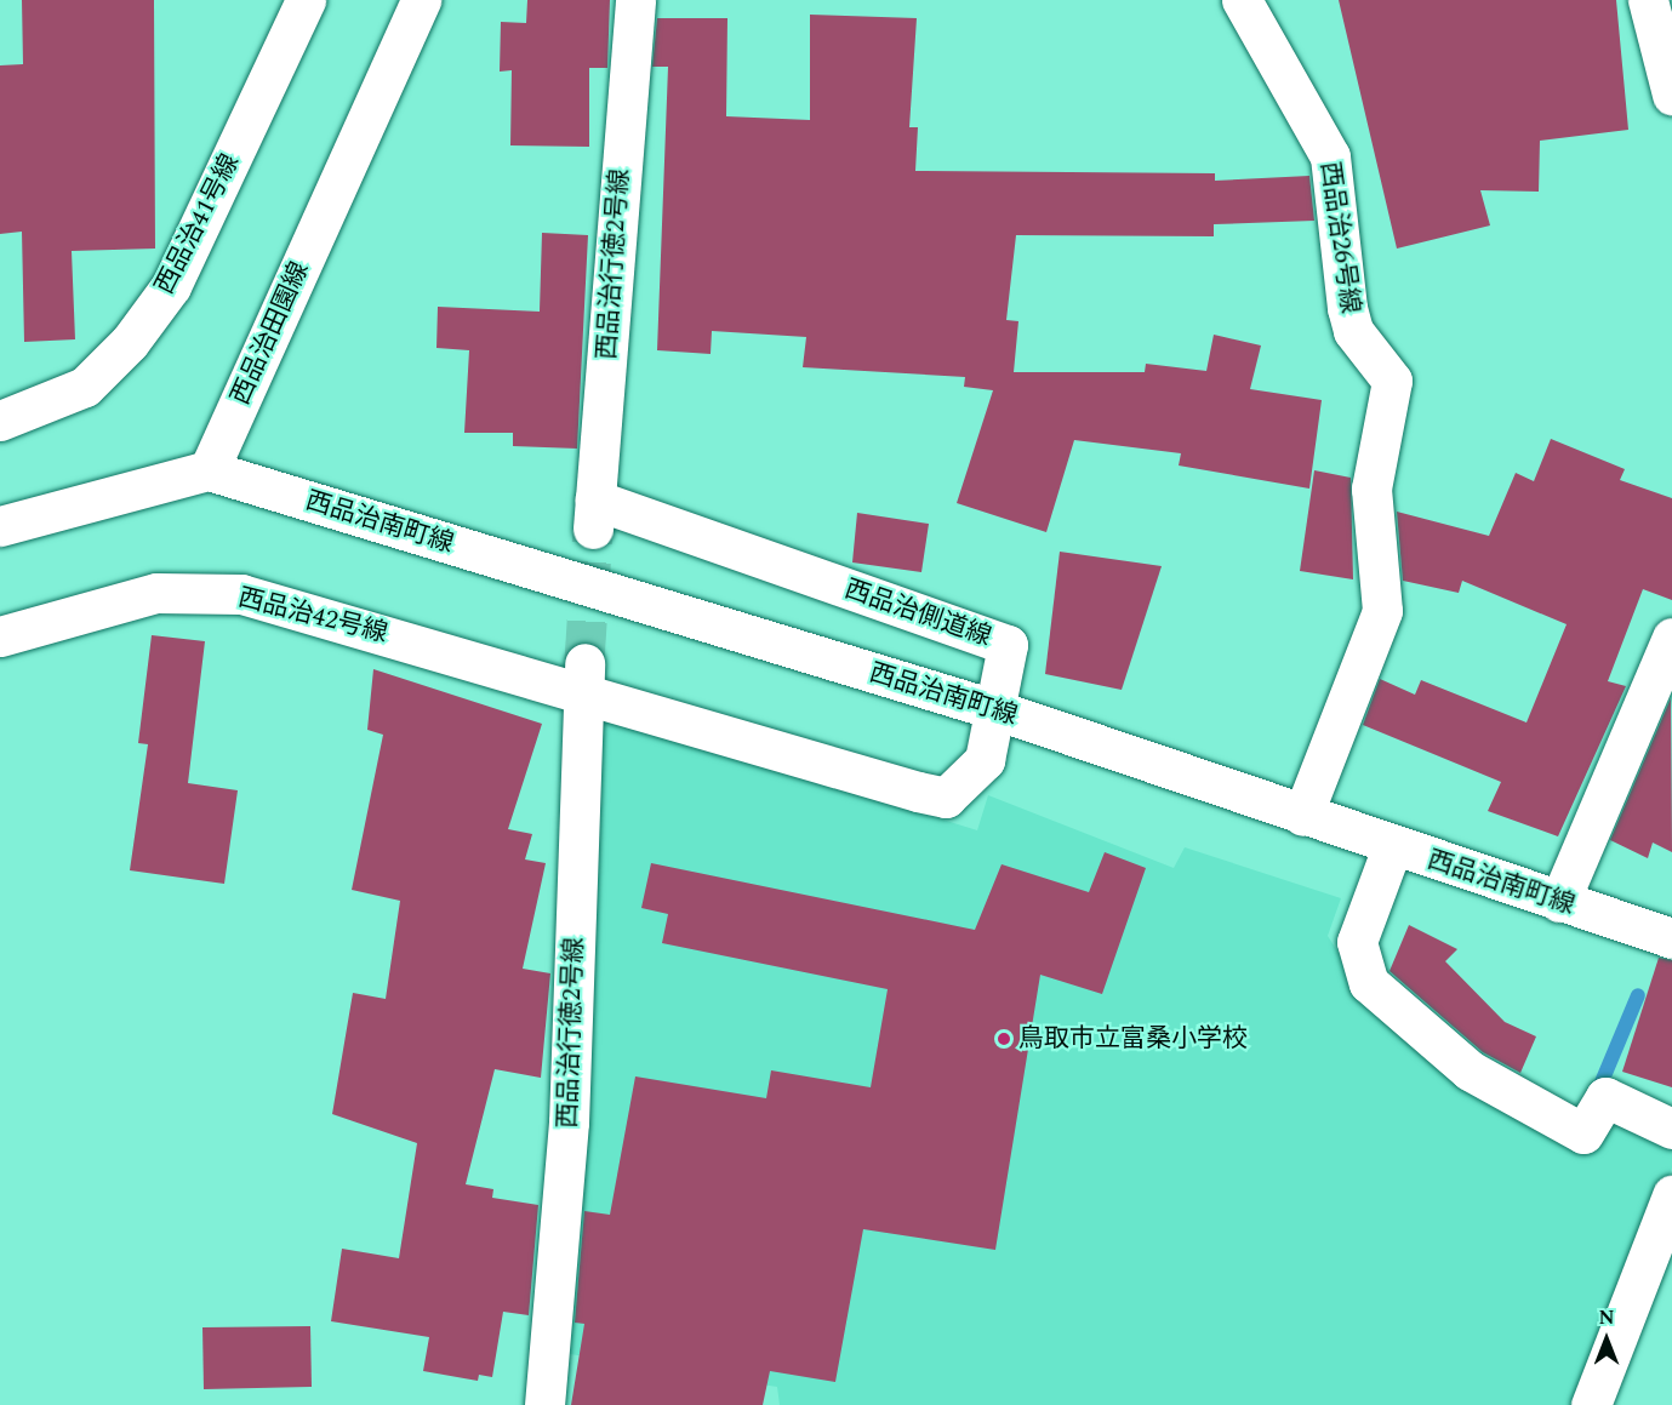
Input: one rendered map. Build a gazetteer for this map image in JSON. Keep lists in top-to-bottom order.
{
  "streets": {
    "street": [
      "西品治41号線",
      "西品治26号線",
      "西品治行徳2号線",
      "西品治田園線",
      "西品治南町線",
      "西品治側道線",
      "西品治42号線"
    ]
  },
  "crossings": [
    ["西品治26号線", "西品治南町線"],
    ["西品治行徳2号線", "西品治側道線"],
    ["西品治行徳2号線", "西品治42号線"],
    ["西品治田園線", "西品治南町線"],
    ["西品治南町線", "西品治側道線"],
    ["西品治側道線", "西品治42号線"]
  ],
  "places": ["鳥取市立富桑小学校"],
  "north": "top"
}
